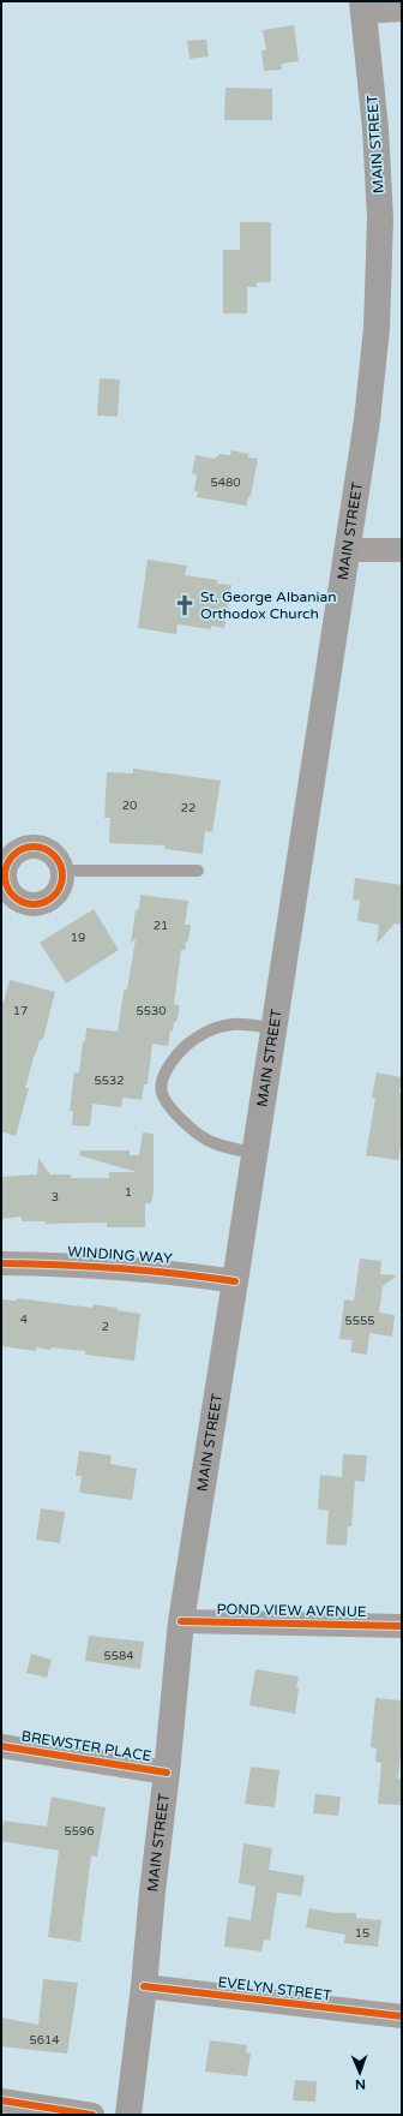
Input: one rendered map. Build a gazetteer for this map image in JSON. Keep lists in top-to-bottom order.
{
  "streets": {
    "main road": ["MAIN STREET"],
    "street": [
      "WINDING WAY",
      "POND VIEW AVENUE",
      "BREWSTER PLACE",
      "EVELYN STREET"
    ]
  },
  "crossings": [
    ["MAIN STREET", "WINDING WAY"],
    ["MAIN STREET", "POND VIEW AVENUE"],
    ["MAIN STREET", "BREWSTER PLACE"],
    ["MAIN STREET", "EVELYN STREET"]
  ],
  "places": {
    "church": ["St. George Albanian Orthodox Church"]
  },
  "house_numbers": [
    "5480",
    "20",
    "22",
    "21",
    "19",
    "17",
    "5530",
    "5532",
    "1",
    "3",
    "4",
    "5555",
    "2",
    "5584",
    "5596",
    "15",
    "5614"
  ],
  "north": "bottom"
}
